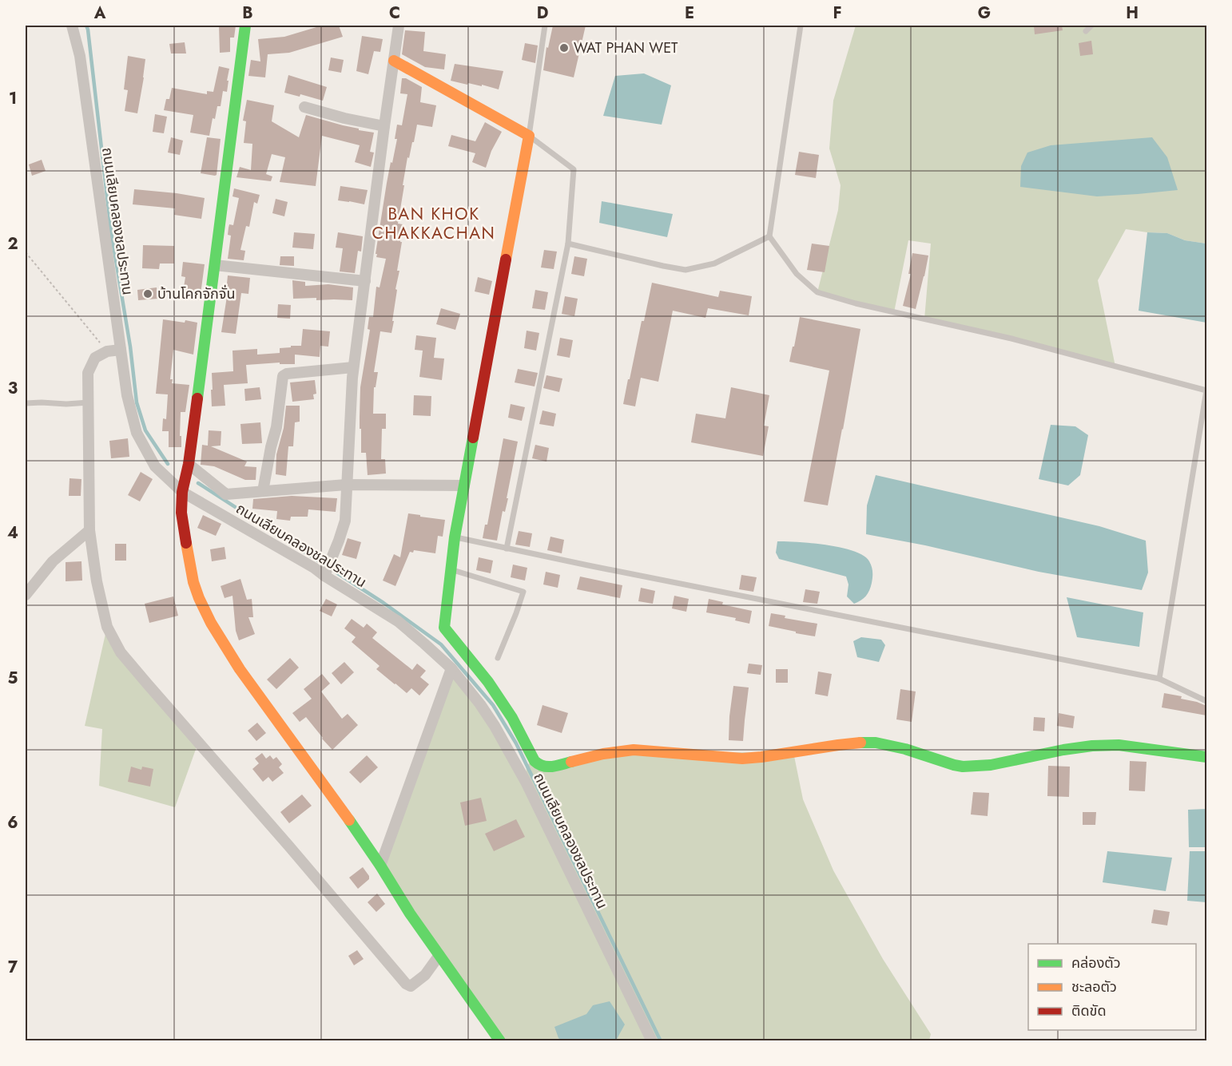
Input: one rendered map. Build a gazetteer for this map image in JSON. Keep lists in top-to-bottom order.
{
  "streets": {
    "street": ["ถนนเลียบคลองชลประทาน"]
  },
  "districts": ["BAN KHOK CHAKKACHAN"],
  "places": ["WAT PHAN WET", "บ้านโคกจักจั่น"],
  "legend": ["คล่องตัว", "ชะลอตัว", "ติดขัด"],
  "grid": {
    "columns": [
      "A",
      "B",
      "C",
      "D",
      "E",
      "F",
      "G",
      "H"
    ],
    "rows": [
      "1",
      "2",
      "3",
      "4",
      "5",
      "6",
      "7"
    ]
  }
}
